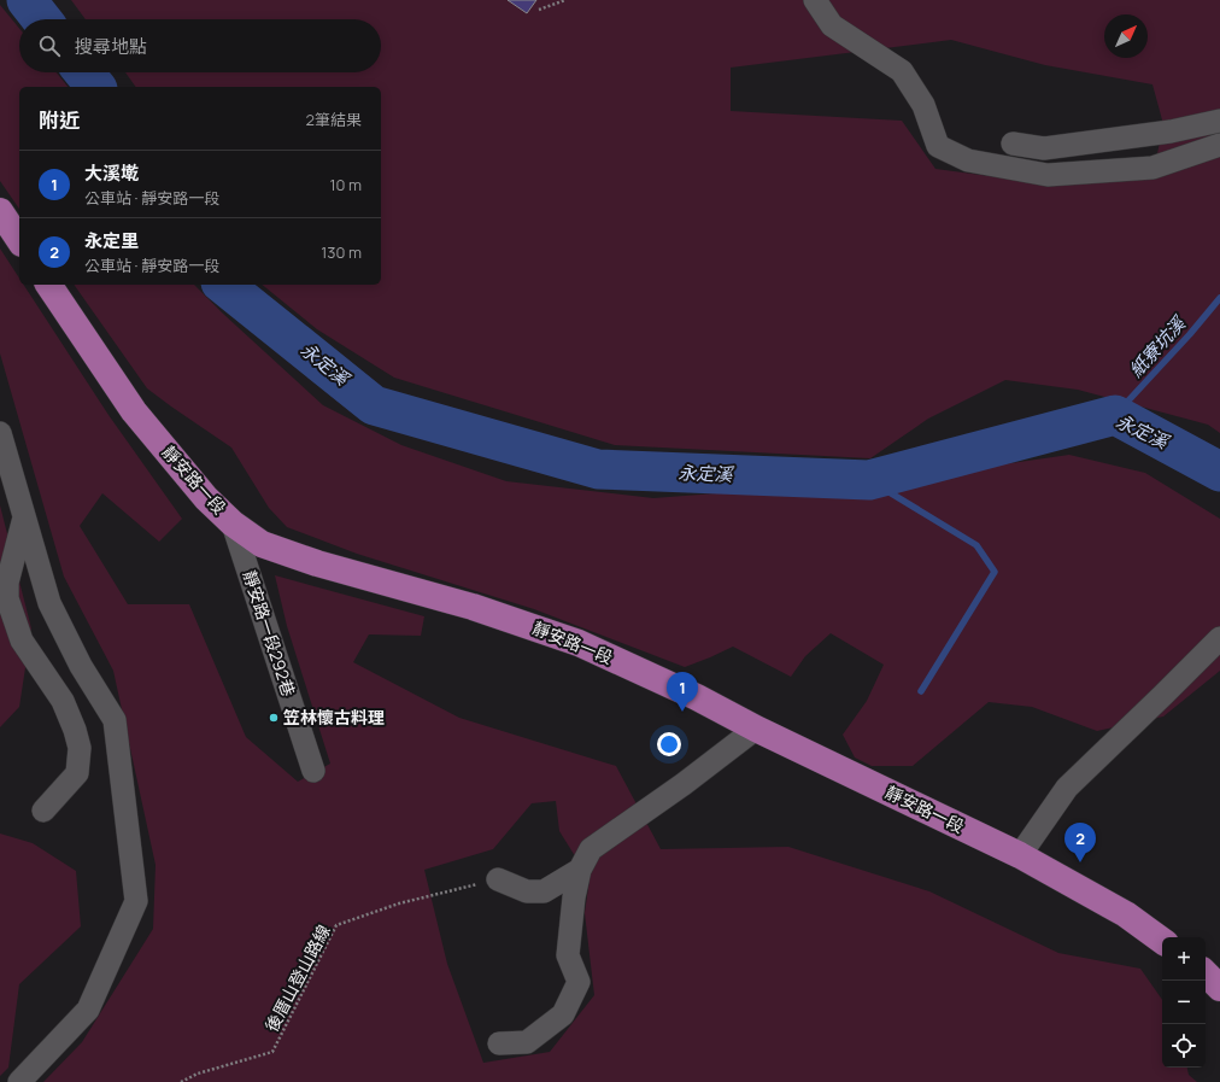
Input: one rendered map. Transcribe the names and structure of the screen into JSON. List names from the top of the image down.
{
  "streets": {
    "main road": ["靜安路一段"],
    "street": ["靜安路一段292巷"],
    "path": ["後厝山登山路線"]
  },
  "crossings": [
    ["靜安路一段", "靜安路一段292巷"]
  ],
  "water": ["紙寮坑溪", "永定溪"],
  "places": ["笠林懷古料理"],
  "north": "top right",
  "page": {
    "search": "搜尋地點",
    "heading": ["附近", "2筆結果"],
    "list": [
      {
        "mark": "1",
        "name": "大溪墘",
        "note": "公車站 · 靜安路一段",
        "value": "10 m"
      },
      {
        "mark": "2",
        "name": "永定里",
        "note": "公車站 · 靜安路一段",
        "value": "130 m"
      }
    ],
    "pins": ["1", "2"],
    "map_buttons": ["+", "−"]
  }
}
